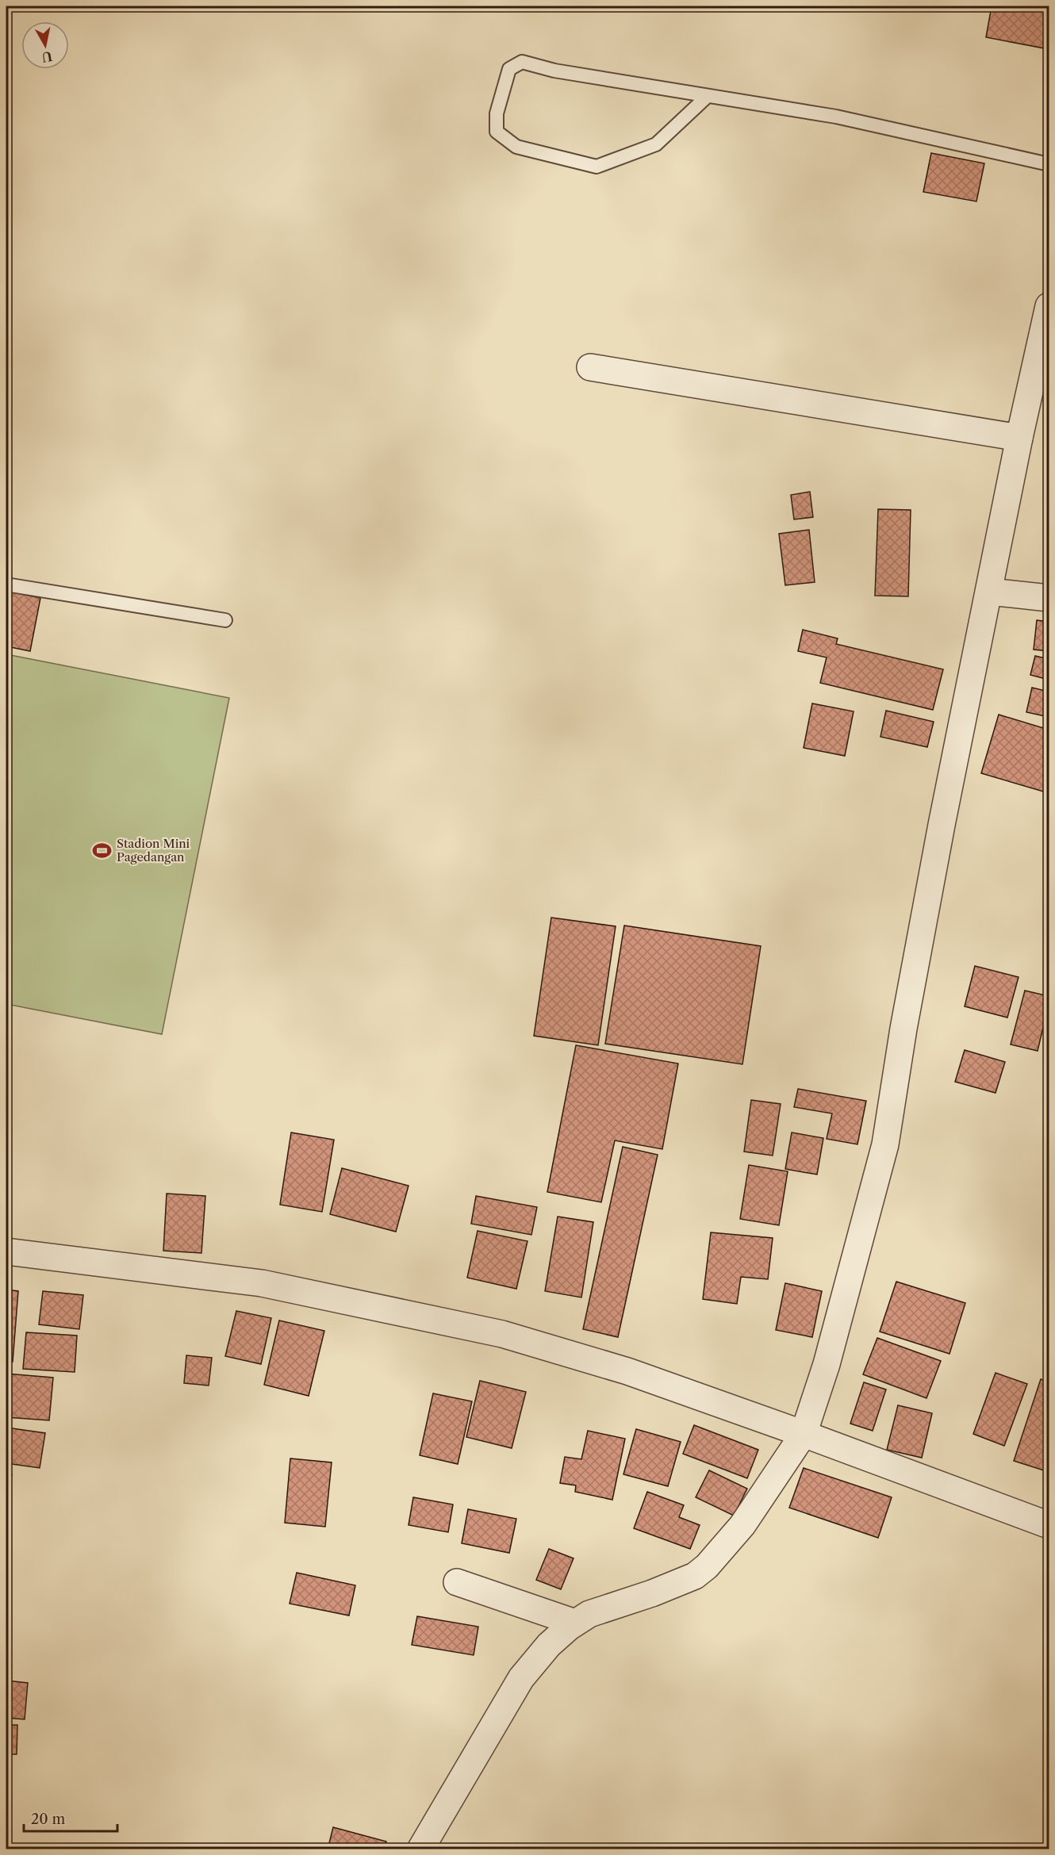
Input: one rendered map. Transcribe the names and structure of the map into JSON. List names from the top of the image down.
{
  "places": {
    "sports": ["Stadion Mini Pagedangan"]
  },
  "scale_bar": "20 m",
  "north": "bottom"
}
